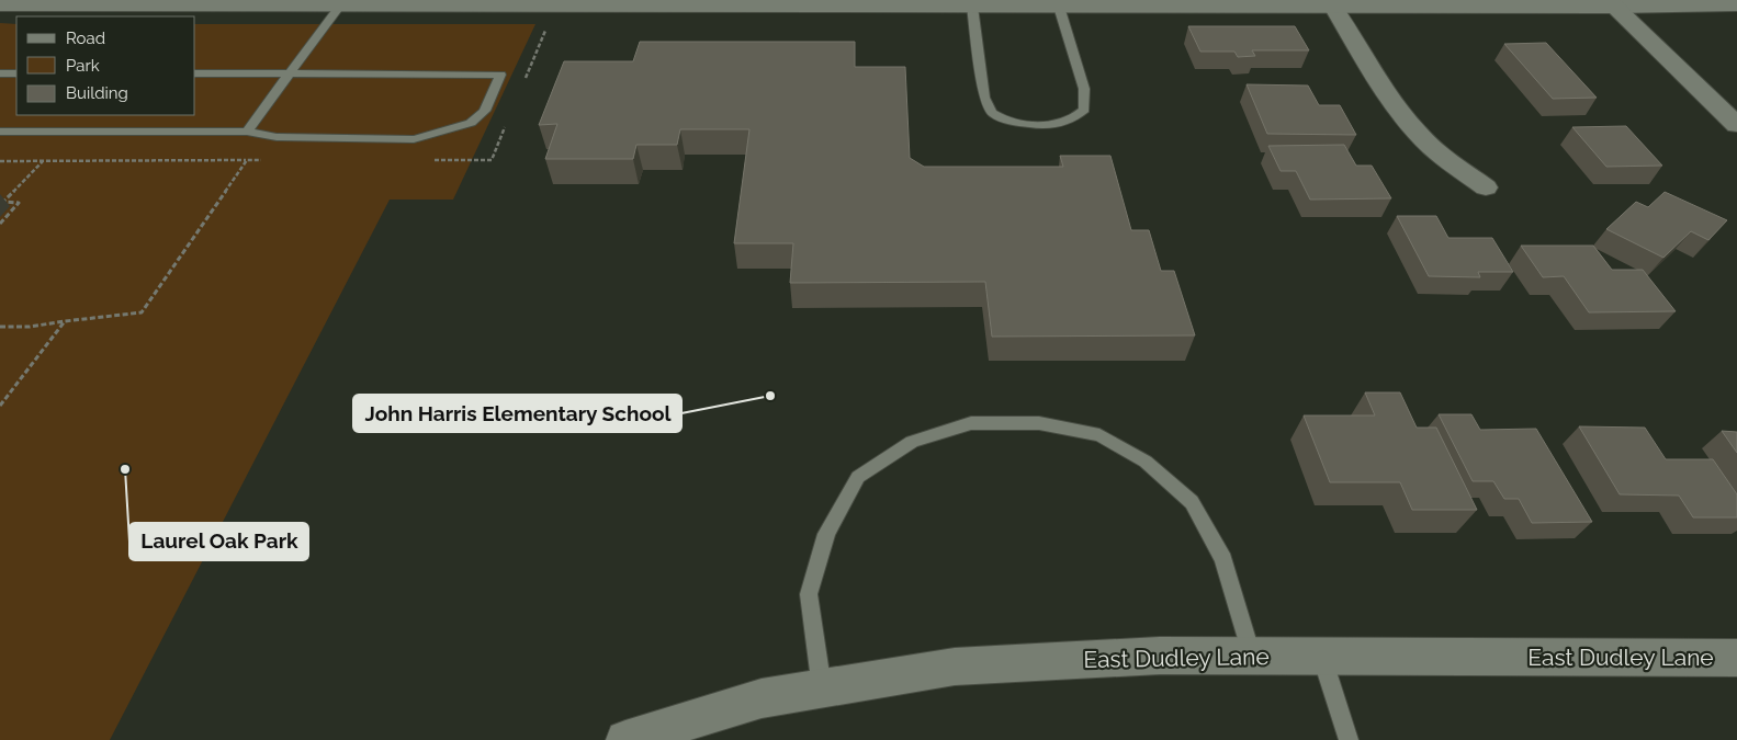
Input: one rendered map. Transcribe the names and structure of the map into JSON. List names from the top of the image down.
{
  "streets": {
    "street": ["East Dudley Lane"]
  },
  "places": ["John Harris Elementary School", "Laurel Oak Park"],
  "legend": ["Road", "Park", "Building"]
}
